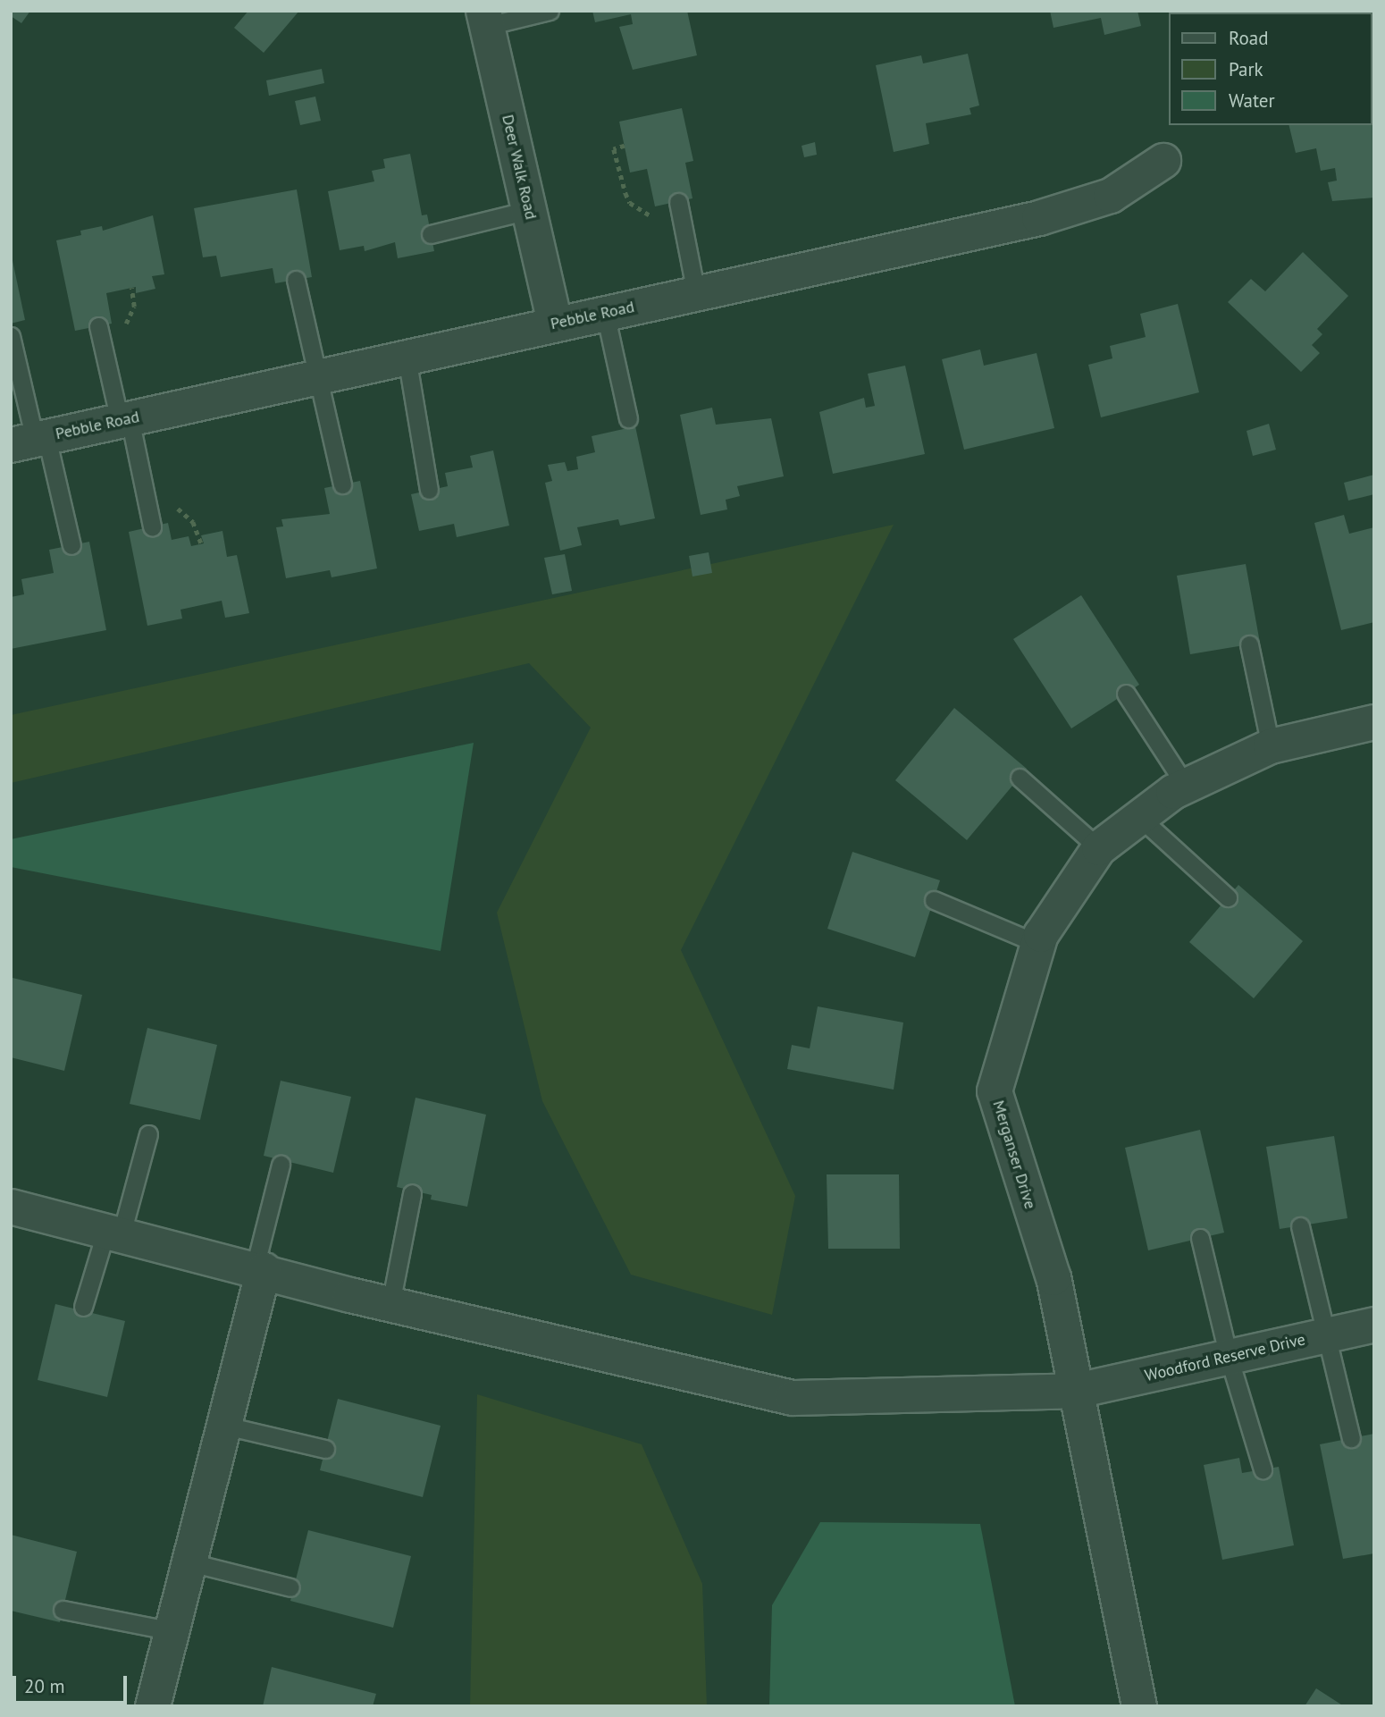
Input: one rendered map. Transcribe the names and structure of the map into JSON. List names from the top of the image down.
{
  "streets": {
    "street": [
      "Deer Walk Road",
      "Pebble Road",
      "Merganser Drive",
      "Woodford Reserve Drive"
    ]
  },
  "crossings": [
    ["Deer Walk Road", "Pebble Road"],
    ["Merganser Drive", "Woodford Reserve Drive"]
  ],
  "legend": ["Road", "Park", "Water"],
  "scale_bar": "20 m"
}
